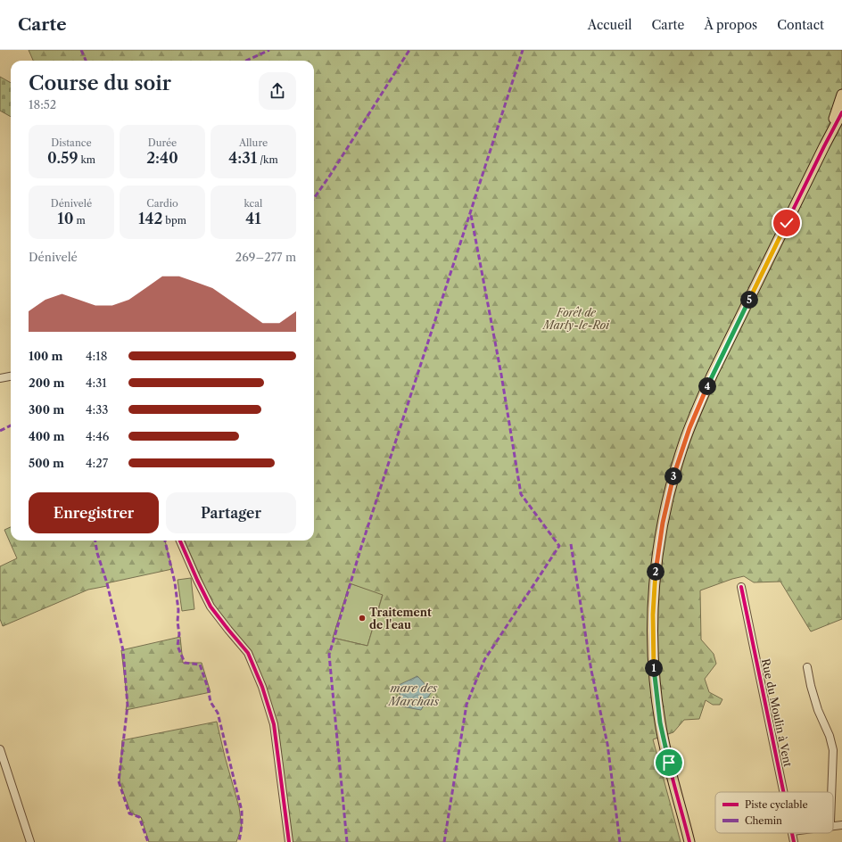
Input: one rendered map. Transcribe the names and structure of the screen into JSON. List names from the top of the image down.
{
  "streets": {
    "street": ["Rue du Moulin à Vent"]
  },
  "water": ["mare des Marchais"],
  "parks": ["Forêt de Marly-le-Roi"],
  "places": ["Traitement de l'eau"],
  "legend": ["Piste cyclable", "Chemin"],
  "page": {
    "header": "Carte",
    "nav": [
      "Accueil",
      "Carte",
      "À propos",
      "Contact"
    ],
    "heading": ["Course du soir", "18:52"],
    "stats": [
      ["Distance", "0.59 km"],
      ["Durée", "2:40"],
      ["Allure", "4:31 /km"],
      ["Dénivelé", "10 m"],
      ["Cardio", "142 bpm"],
      ["kcal", "41"]
    ],
    "chart": ["Dénivelé", "269–277 m"],
    "pins": [
      "5",
      "4",
      "3",
      "2",
      "1"
    ],
    "list": [
      {
        "name": "100 m",
        "note": "4:18"
      },
      {
        "name": "200 m",
        "note": "4:31"
      },
      {
        "name": "300 m",
        "note": "4:33"
      },
      {
        "name": "400 m",
        "note": "4:46"
      },
      {
        "name": "500 m",
        "note": "4:27"
      }
    ],
    "buttons": ["Enregistrer", "Partager"]
  }
}
